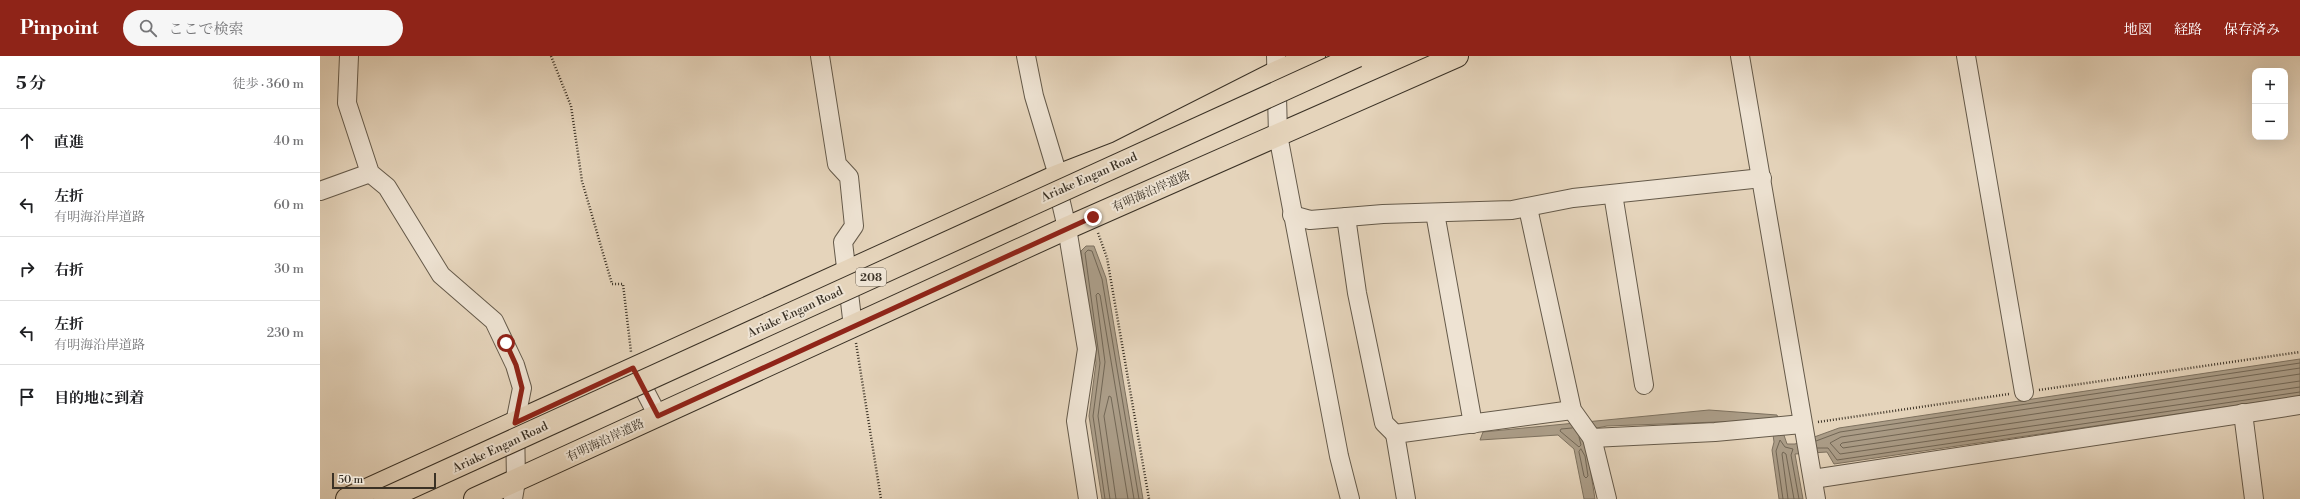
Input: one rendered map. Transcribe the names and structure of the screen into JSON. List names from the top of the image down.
{
  "streets": {
    "main road": ["Ariake Engan Road", "有明海沿岸道路", "208"]
  },
  "scale_bar": "50 m",
  "page": {
    "header": "Pinpoint",
    "search": "ここで検索",
    "nav": ["地図", "経路", "保存済み"],
    "heading": ["5 分", "徒歩 · 360 m"],
    "map_buttons": ["+", "−"],
    "list": [
      ["直進", "40 m"],
      ["左折", "有明海沿岸道路", "60 m"],
      ["右折", "30 m"],
      ["左折", "有明海沿岸道路", "230 m"],
      "目的地に到着"
    ],
    "scale": "50 m"
  }
}
